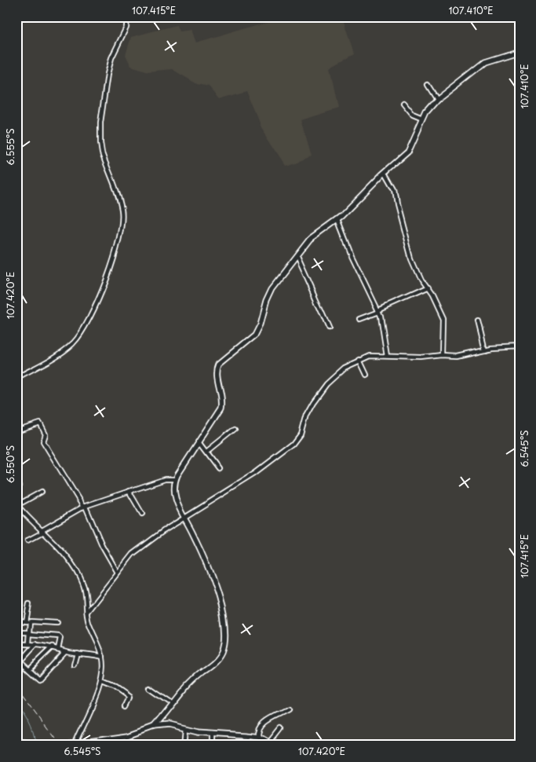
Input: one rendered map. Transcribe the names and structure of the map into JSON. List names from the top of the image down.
{
  "coordinates": [
    "107.415°E",
    "107.410°E",
    "6.555°S",
    "107.420°E",
    "6.545°S",
    "6.550°S"
  ]
}
